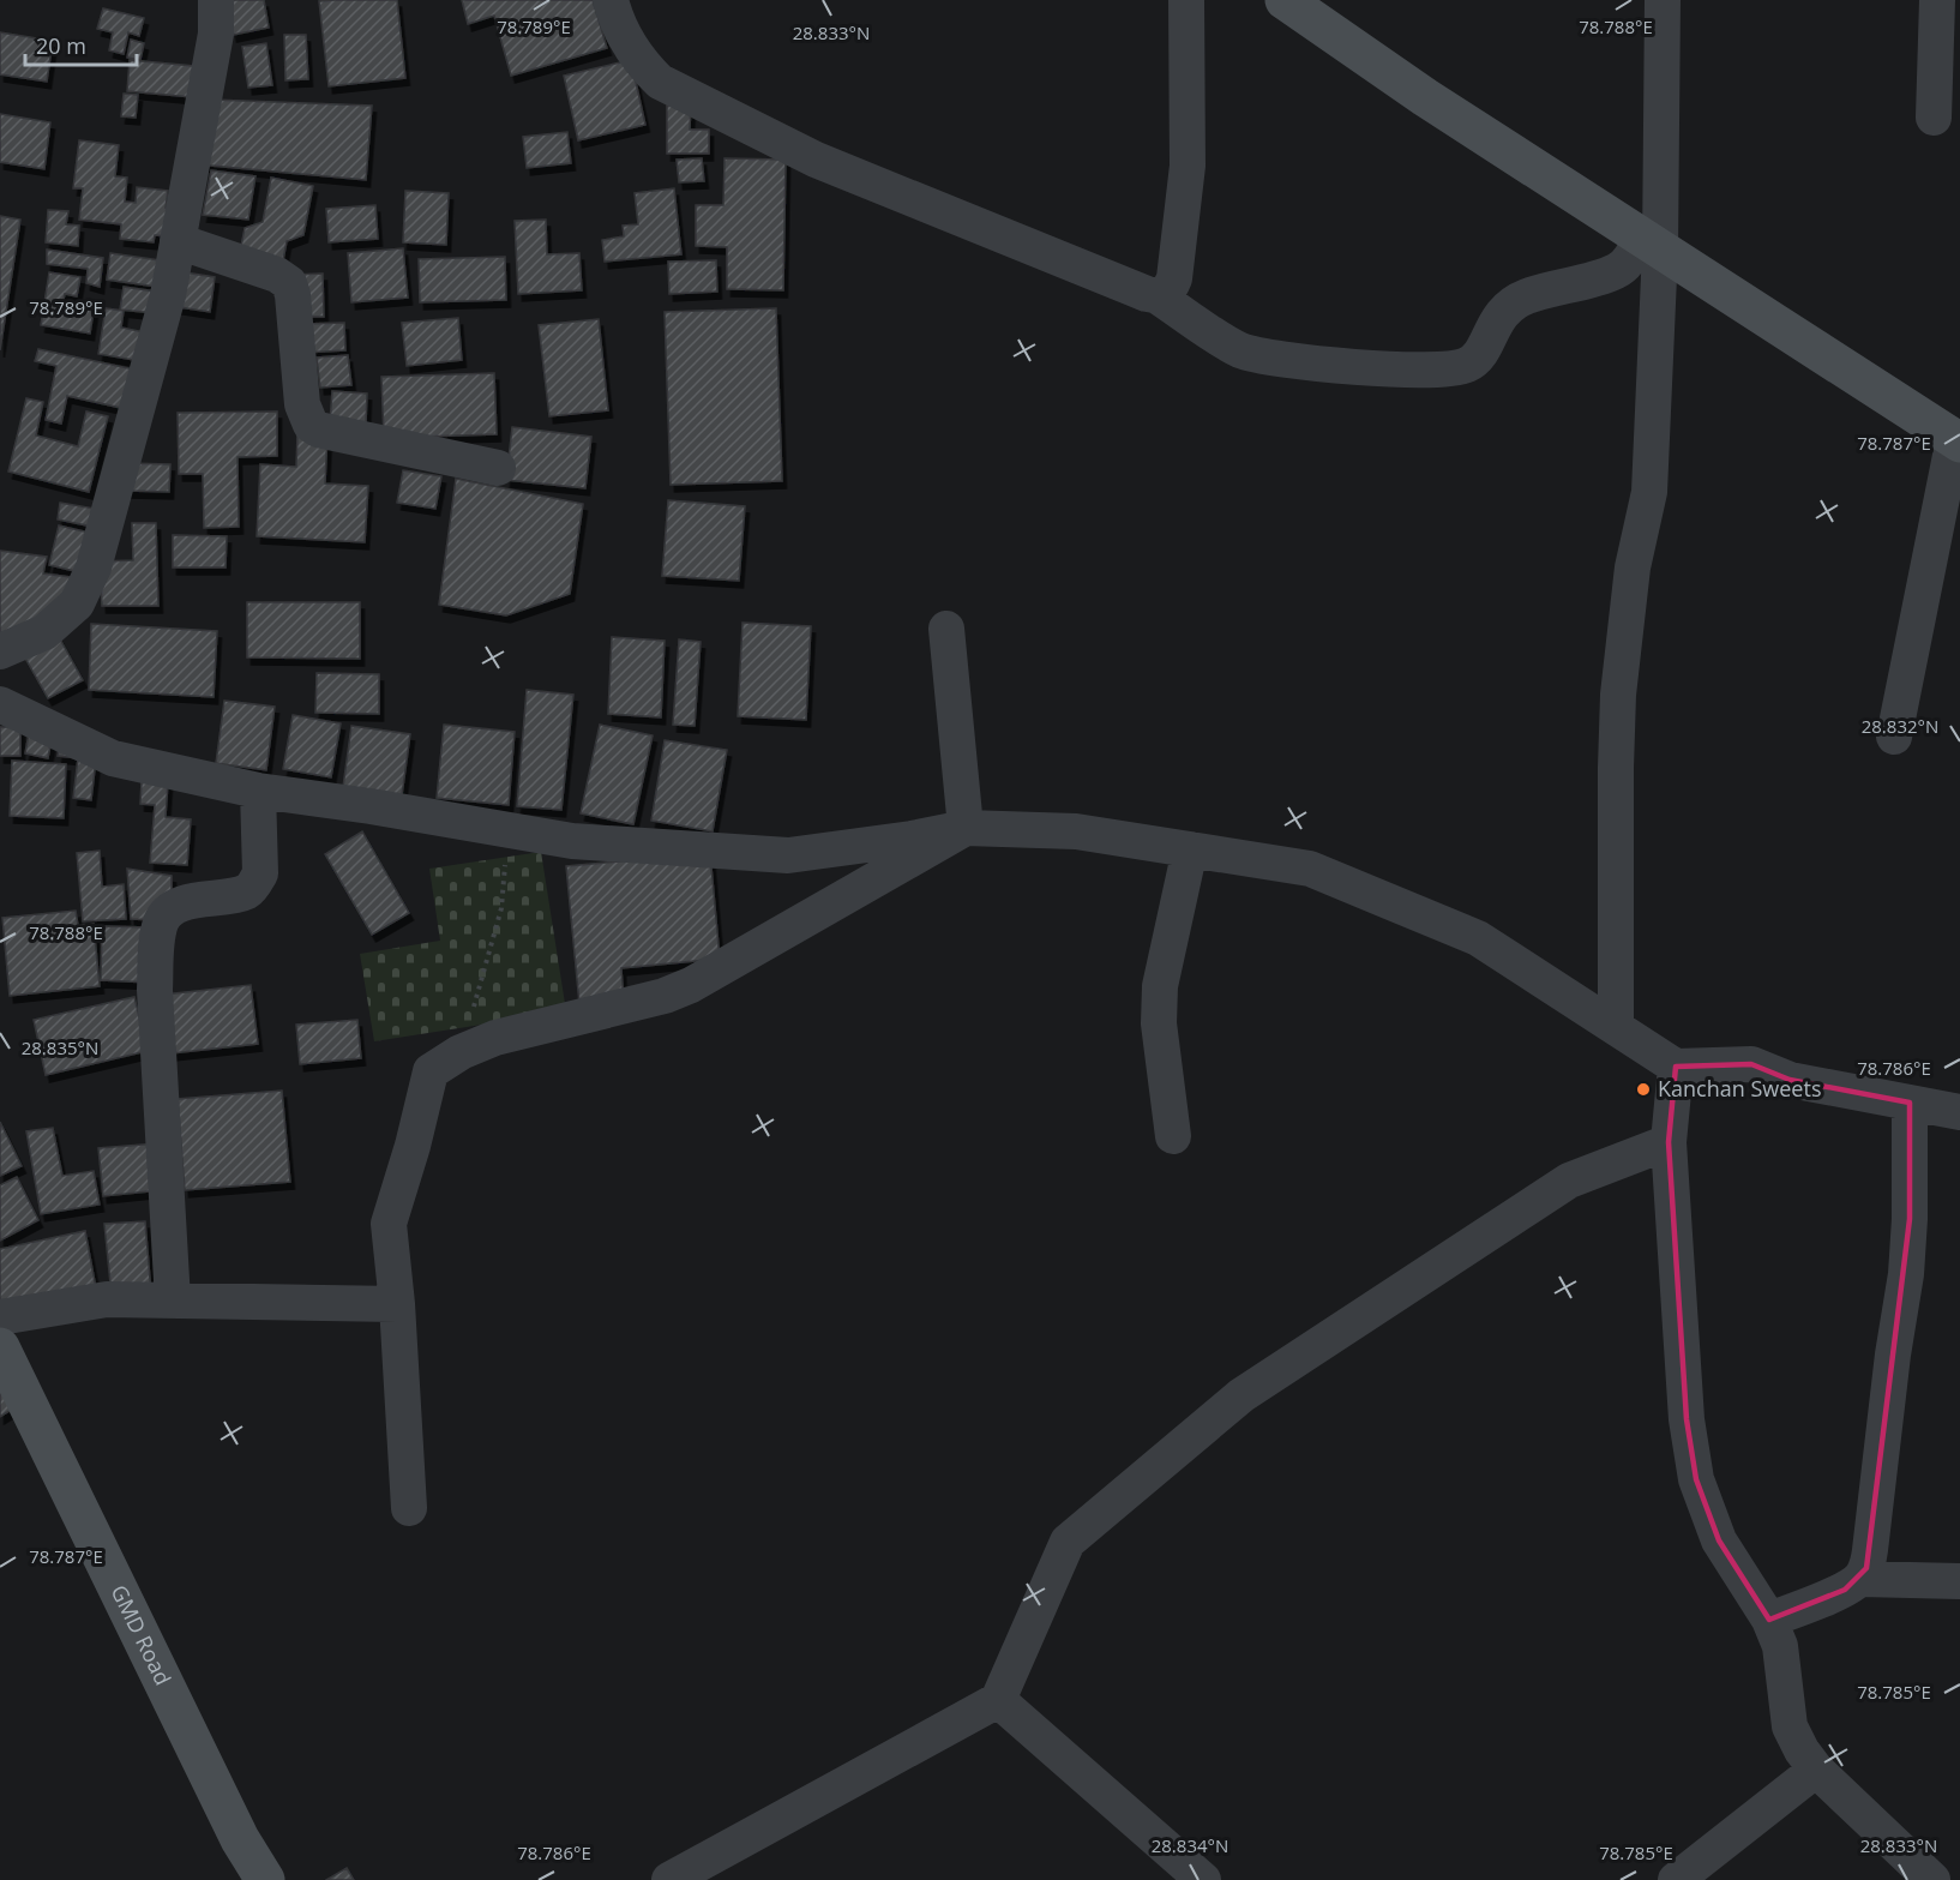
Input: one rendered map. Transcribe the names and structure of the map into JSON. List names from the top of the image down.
{
  "streets": {
    "main road": ["GMD Road"]
  },
  "places": ["Kanchan Sweets"],
  "scale_bar": "20 m",
  "coordinates": [
    "78.789°E",
    "78.788°E",
    "28.833°N",
    "78.787°E",
    "28.832°N",
    "28.835°N",
    "78.786°E",
    "78.785°E",
    "28.834°N"
  ]
}
